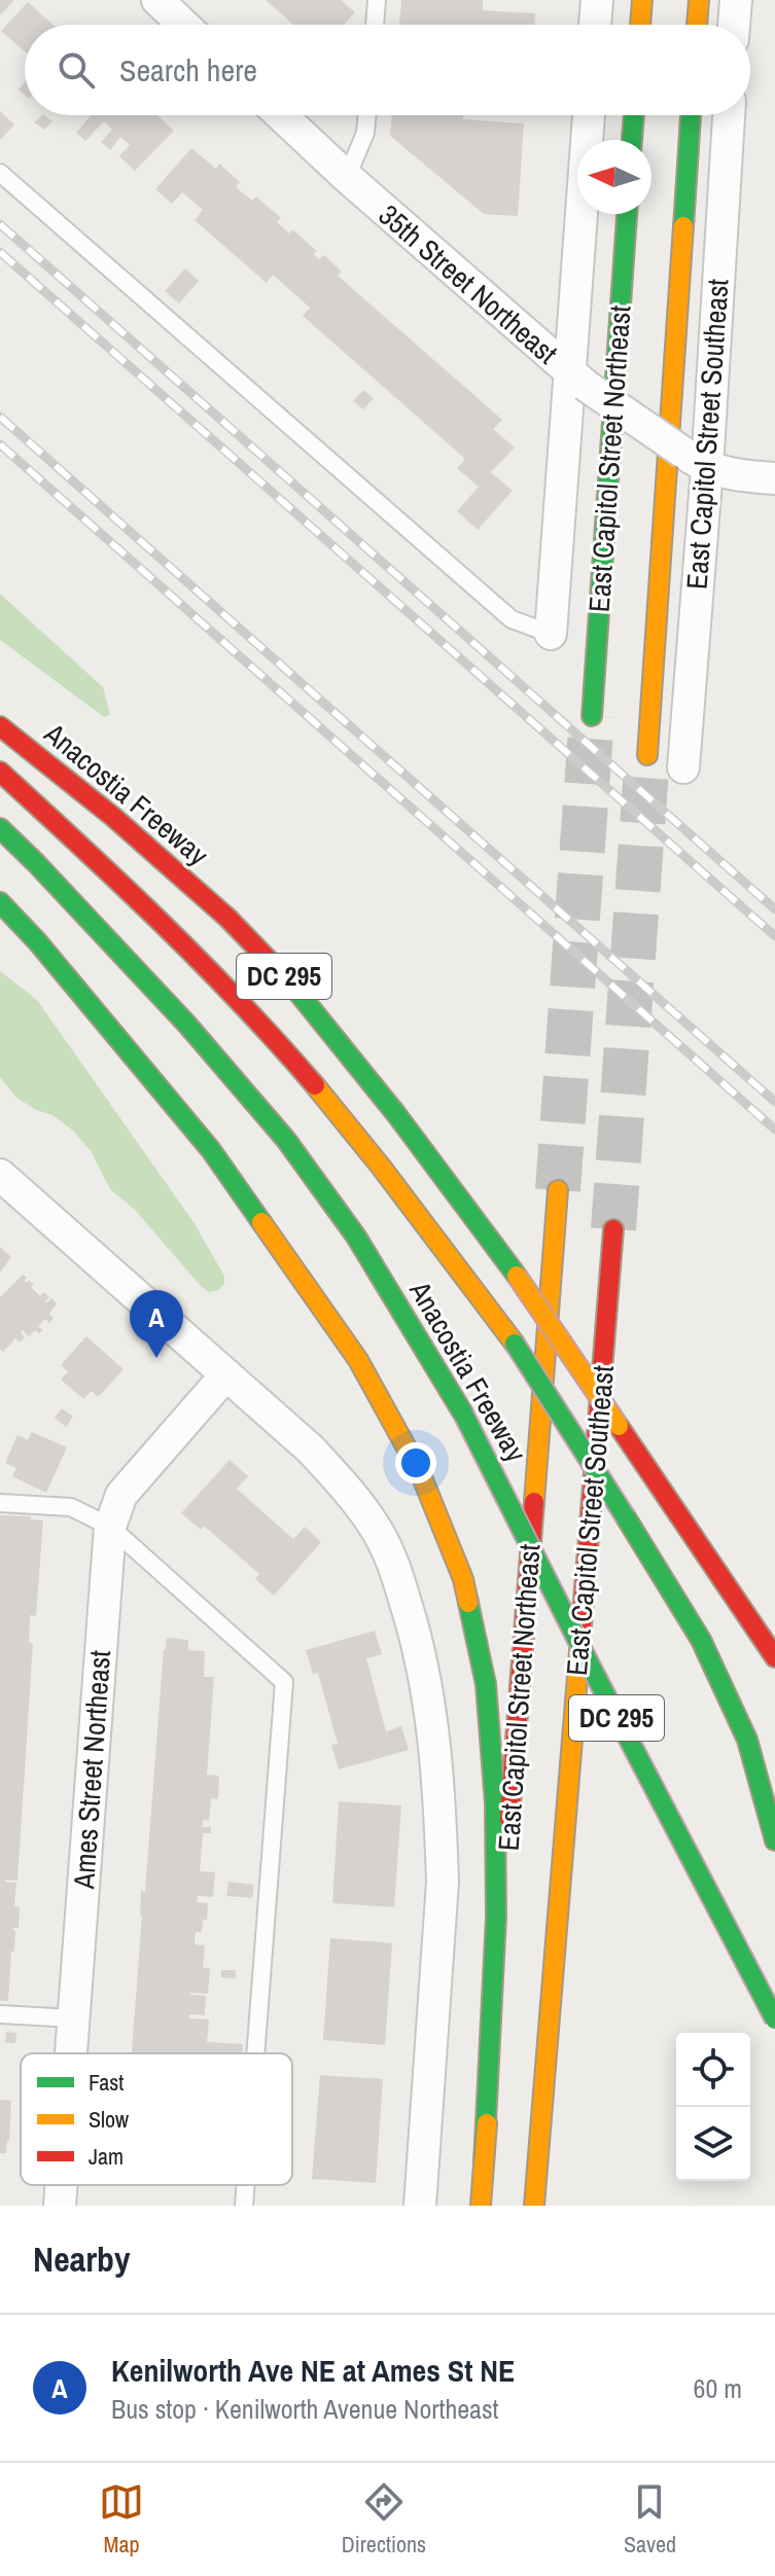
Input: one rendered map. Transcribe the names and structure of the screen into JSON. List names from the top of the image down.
{
  "streets": {
    "main road": [
      "East Capitol Street Southeast",
      "East Capitol Street Northeast",
      "Anacostia Freeway",
      "DC 295"
    ],
    "street": ["35th Street Northeast", "Ames Street Northeast"]
  },
  "crossings": [
    ["35th Street Northeast", "East Capitol Street Southeast"],
    ["35th Street Northeast", "East Capitol Street Northeast"]
  ],
  "legend": ["Fast", "Slow", "Jam"],
  "north": "left",
  "page": {
    "search": "Search here",
    "pins": "A",
    "heading": "Nearby",
    "list": [
      {
        "mark": "A",
        "name": "Kenilworth Ave NE at Ames St NE",
        "note": "Bus stop · Kenilworth Avenue Northeast",
        "value": "60 m"
      }
    ],
    "nav": ["Map", "Directions", "Saved"]
  }
}
